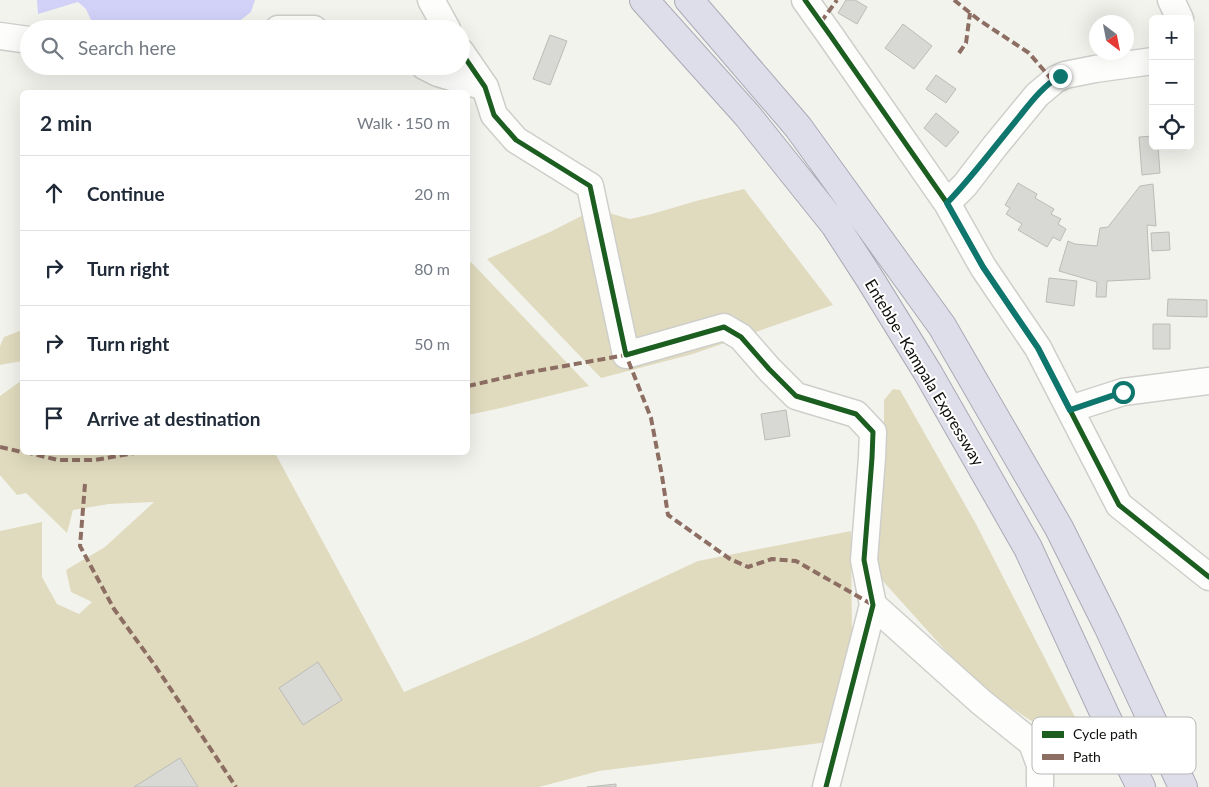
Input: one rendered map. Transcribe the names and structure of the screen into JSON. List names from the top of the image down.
{
  "streets": {
    "highway": ["Entebbe–Kampala Expressway"]
  },
  "legend": ["Cycle path", "Path"],
  "north": "bottom right",
  "page": {
    "map_buttons": ["+", "−"],
    "search": "Search here",
    "heading": ["2 min", "Walk · 150 m"],
    "list": [
      ["Continue", "20 m"],
      ["Turn right", "80 m"],
      ["Turn right", "50 m"],
      "Arrive at destination"
    ]
  }
}
